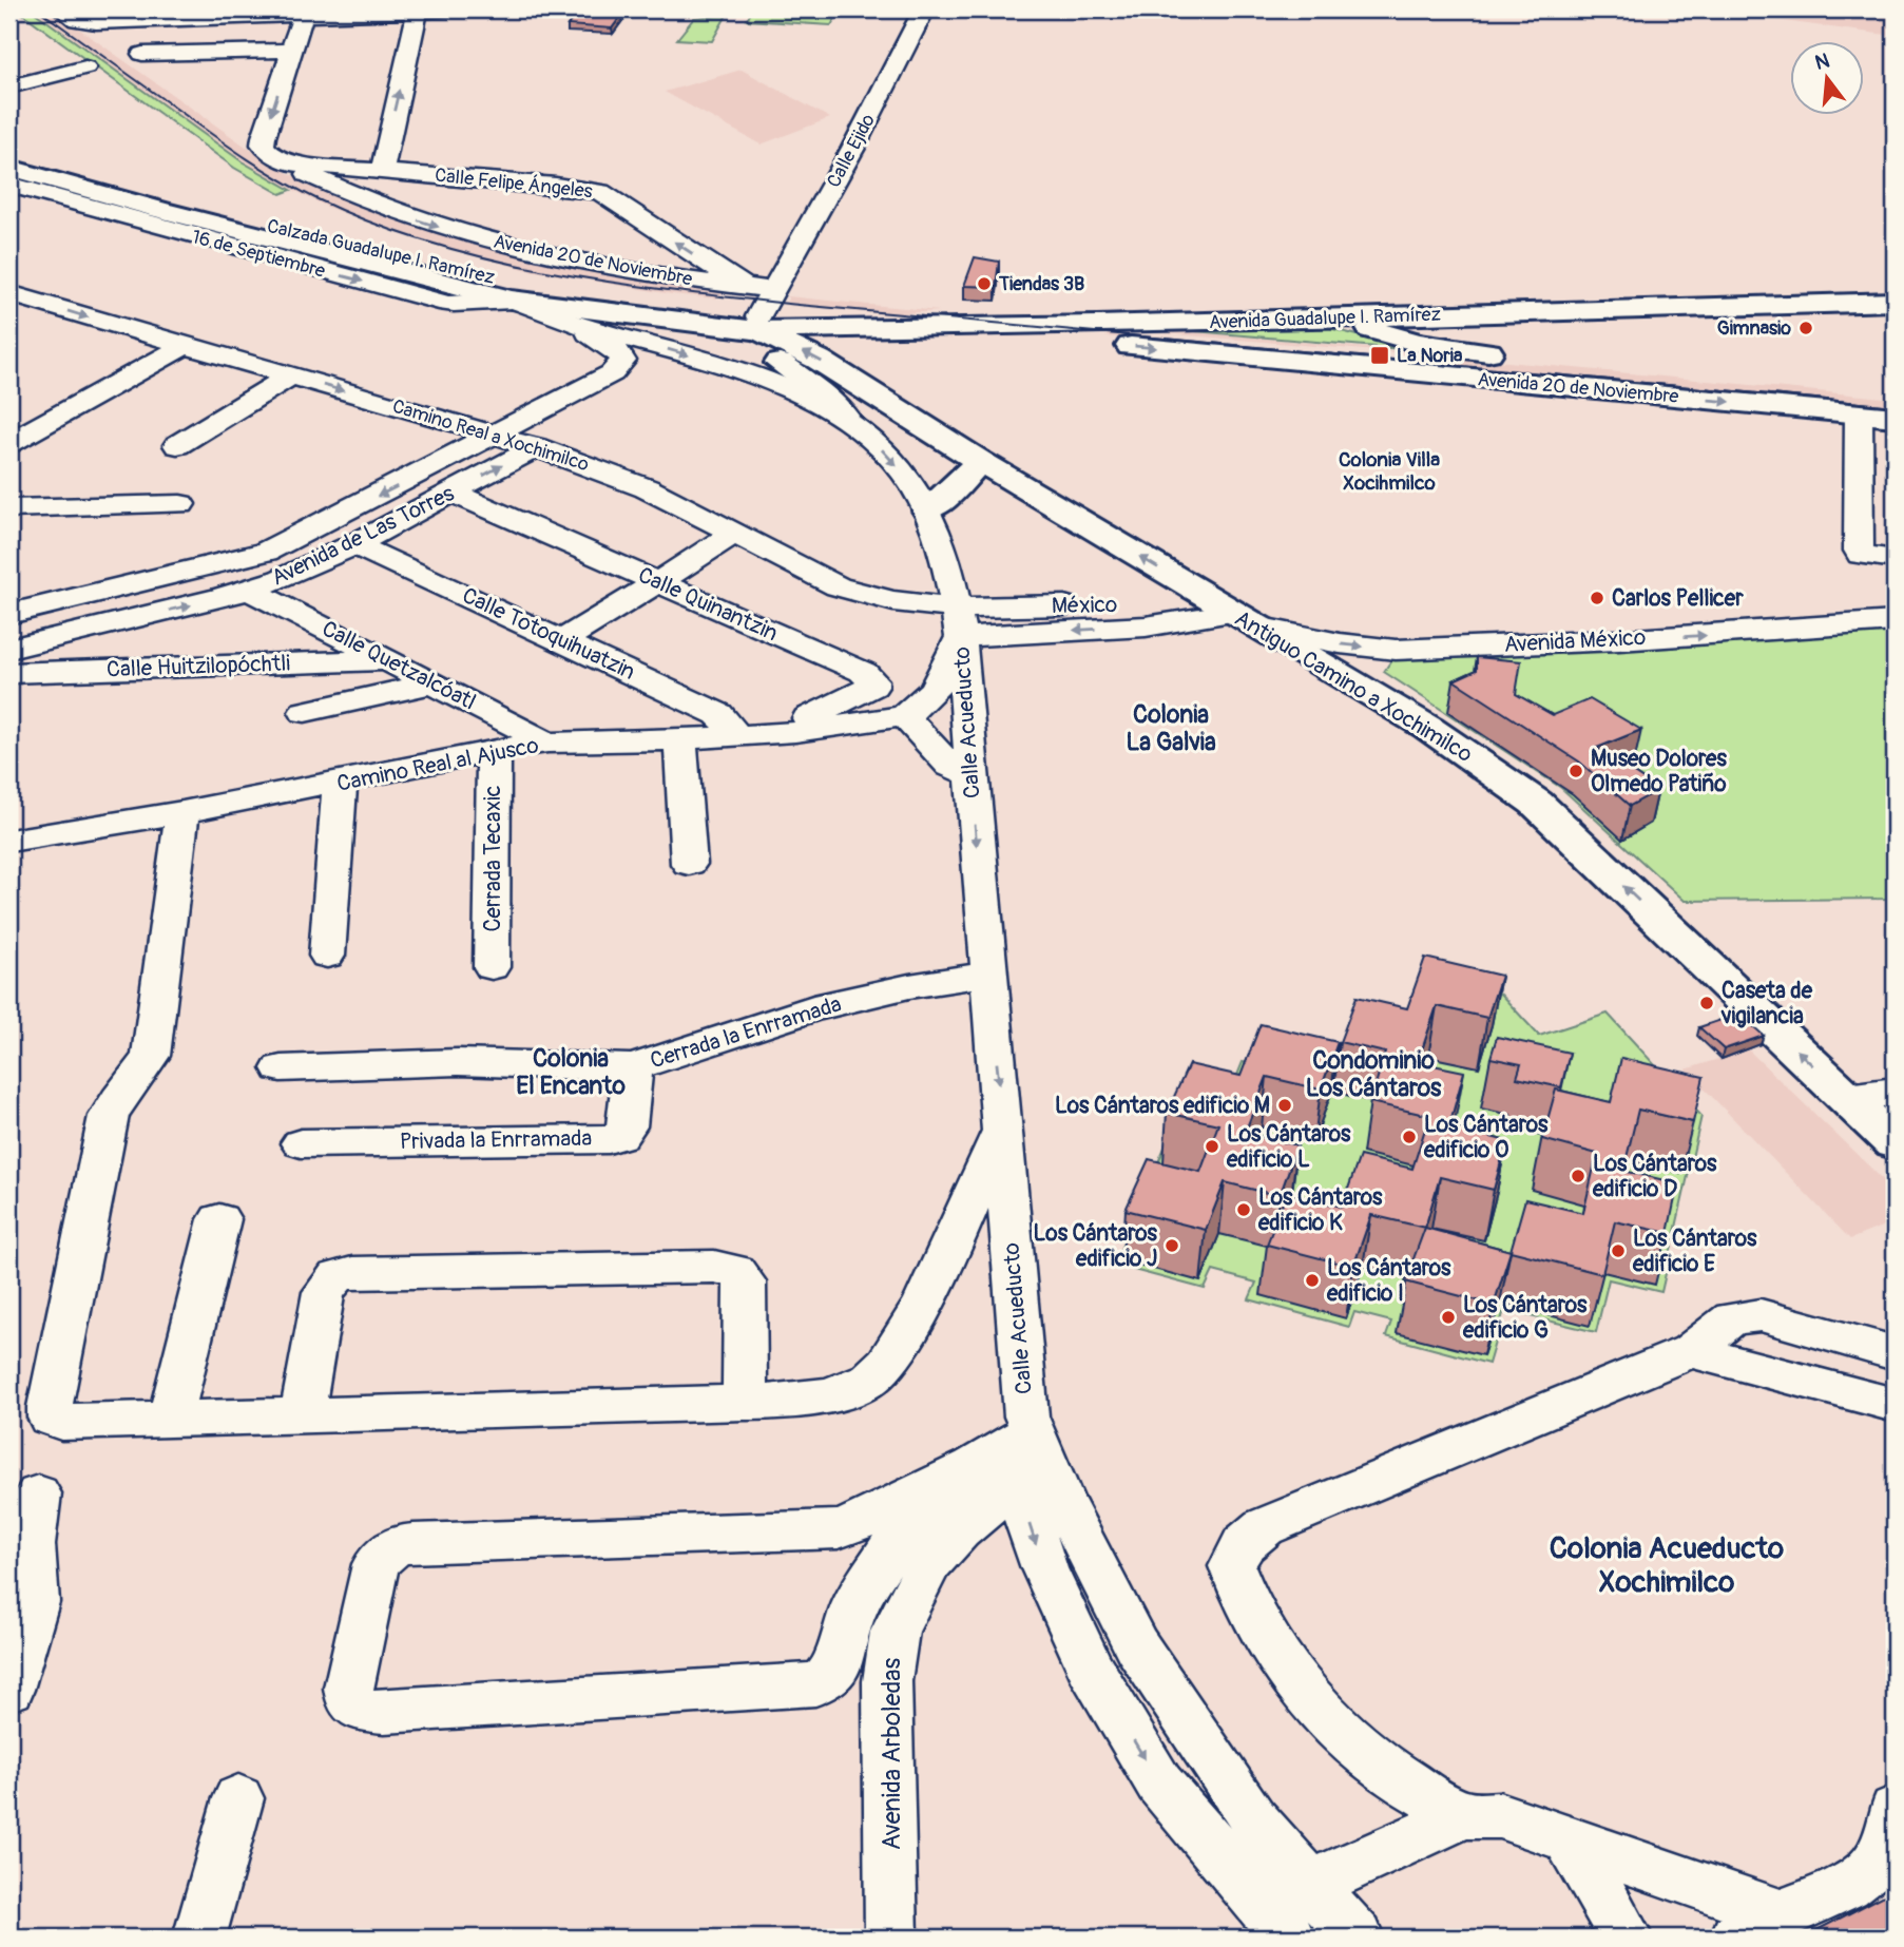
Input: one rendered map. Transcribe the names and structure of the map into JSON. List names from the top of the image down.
{
  "streets": {
    "main road": [
      "Calzada Guadalupe I. Ramírez",
      "Avenida 20 de Noviembre",
      "Avenida Guadalupe I. Ramírez",
      "Antiguo Camino a Xochimilco"
    ],
    "street": [
      "Calle Ejido",
      "Calle Felipe Ángeles",
      "16 de Septiembre",
      "Camino Real a Xochimilco",
      "Avenida de Las Torres",
      "Calle Quinantzin",
      "Calle Totoquihuatzin",
      "Avenida México",
      "Calle Quetzalcóatl",
      "Calle Huitzilopóchtli",
      "Calle Acueducto",
      "Camino Real al Ajusco",
      "Cerrada Tecaxic",
      "Cerrada la Enrramada",
      "Privada la Enrramada",
      "Avenida Arboledas"
    ]
  },
  "crossings": [
    ["Calle Ejido", "Calzada Guadalupe I. Ramírez"],
    ["Calle Ejido", "Avenida 20 de Noviembre"],
    ["Calle Ejido", "Avenida Guadalupe I. Ramírez"],
    ["Calle Ejido", "Antiguo Camino a Xochimilco"],
    ["Calle Felipe Ángeles", "Avenida 20 de Noviembre"],
    ["Calzada Guadalupe I. Ramírez", "16 de Septiembre"],
    ["Calzada Guadalupe I. Ramírez", "Avenida Guadalupe I. Ramírez"],
    ["Calzada Guadalupe I. Ramírez", "Antiguo Camino a Xochimilco"],
    ["Calzada Guadalupe I. Ramírez", "Calle Acueducto"],
    ["16 de Septiembre", "Calle Acueducto"],
    ["Avenida 20 de Noviembre", "Avenida Guadalupe I. Ramírez"],
    ["Avenida Guadalupe I. Ramírez", "Antiguo Camino a Xochimilco"],
    ["Camino Real a Xochimilco", "Avenida de Las Torres"],
    ["Camino Real a Xochimilco", "Avenida México"],
    ["Camino Real a Xochimilco", "Antiguo Camino a Xochimilco"],
    ["Camino Real a Xochimilco", "Calle Acueducto"],
    ["Avenida de Las Torres", "Calle Quinantzin"],
    ["Avenida de Las Torres", "Calle Totoquihuatzin"],
    ["Avenida de Las Torres", "Calle Quetzalcóatl"],
    ["Avenida de Las Torres", "Calle Acueducto"],
    ["Calle Quinantzin", "Camino Real al Ajusco"],
    ["Calle Totoquihuatzin", "Camino Real al Ajusco"],
    ["Avenida México", "Antiguo Camino a Xochimilco"],
    ["Calle Quetzalcóatl", "Calle Huitzilopóchtli"],
    ["Calle Quetzalcóatl", "Camino Real al Ajusco"],
    ["Antiguo Camino a Xochimilco", "Calle Acueducto"],
    ["Calle Acueducto", "Cerrada la Enrramada"],
    ["Calle Acueducto", "Avenida Arboledas"],
    ["Camino Real al Ajusco", "Cerrada Tecaxic"],
    ["Cerrada la Enrramada", "Privada la Enrramada"]
  ],
  "one_way": ["Avenida 20 de Noviembre", "Avenida México", "Antiguo Camino a Xochimilco"],
  "districts": [
    "Colonia Villa Xocihmilco",
    "Colonia La Galvia",
    "Colonia El Encanto",
    "Condominio Los Cántaros",
    "Colonia Acueducto Xochimilco"
  ],
  "places": {
    "other": [
      "Tiendas 3B",
      "Gimnasio",
      "Carlos Pellicer",
      "Museo Dolores Olmedo Patiño",
      "Caseta de vigilancia",
      "Los Cántaros edificio M",
      "Los Cántaros edificio O",
      "Los Cántaros edificio L",
      "Los Cántaros edificio D",
      "Los Cántaros edificio K",
      "Los Cántaros edificio J",
      "Los Cántaros edificio E",
      "Los Cántaros edificio I",
      "Los Cántaros edificio G"
    ],
    "transit": ["La Noria"]
  },
  "north": "top"
}
